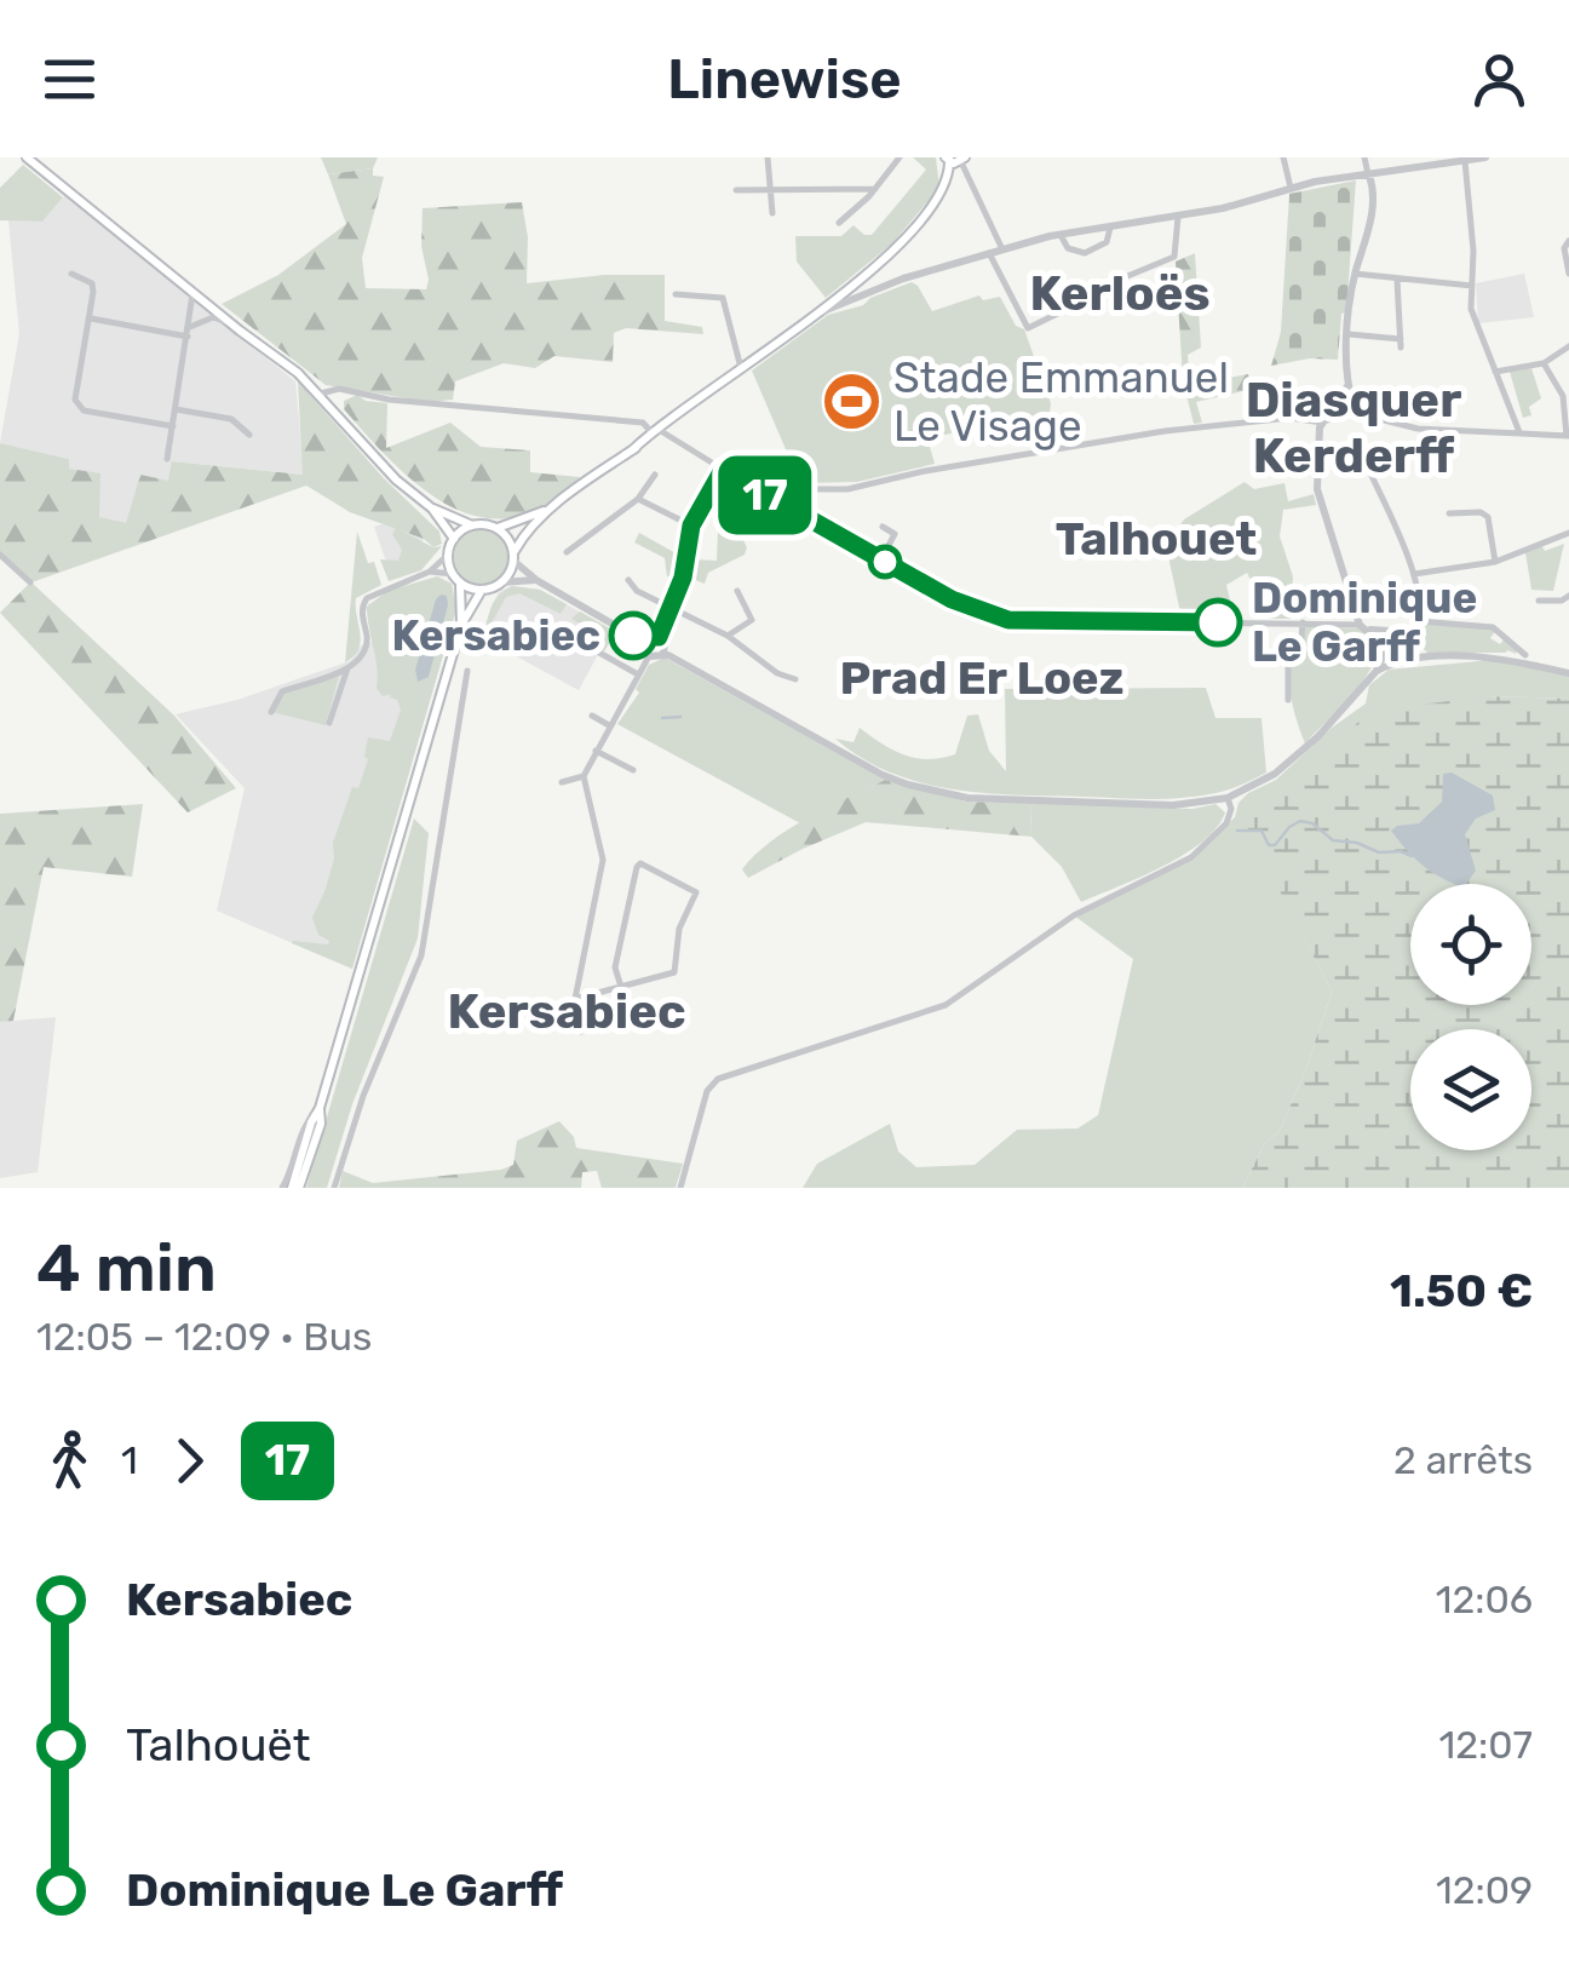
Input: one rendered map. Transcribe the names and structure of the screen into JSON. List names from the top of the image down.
{
  "districts": [
    "Kerloës",
    "Diasquer Kerderff",
    "Talhouet",
    "Prad Er Loez",
    "Kersabiec"
  ],
  "places": {
    "sports": ["Stade Emmanuel Le Visage"],
    "other": ["Dominique Le Garff", "Kersabiec"]
  },
  "lines": ["bus line 17"],
  "page": {
    "header": "Linewise",
    "on_map": "17",
    "heading": ["4 min", "12:05 – 12:09 · Bus", "1.50 €"],
    "legs": ["1", "17", "2 arrêts"],
    "list": [
      {
        "name": "Kersabiec",
        "value": "12:06"
      },
      {
        "name": "Talhouët",
        "value": "12:07"
      },
      {
        "name": "Dominique Le Garff",
        "value": "12:09"
      }
    ]
  }
}
